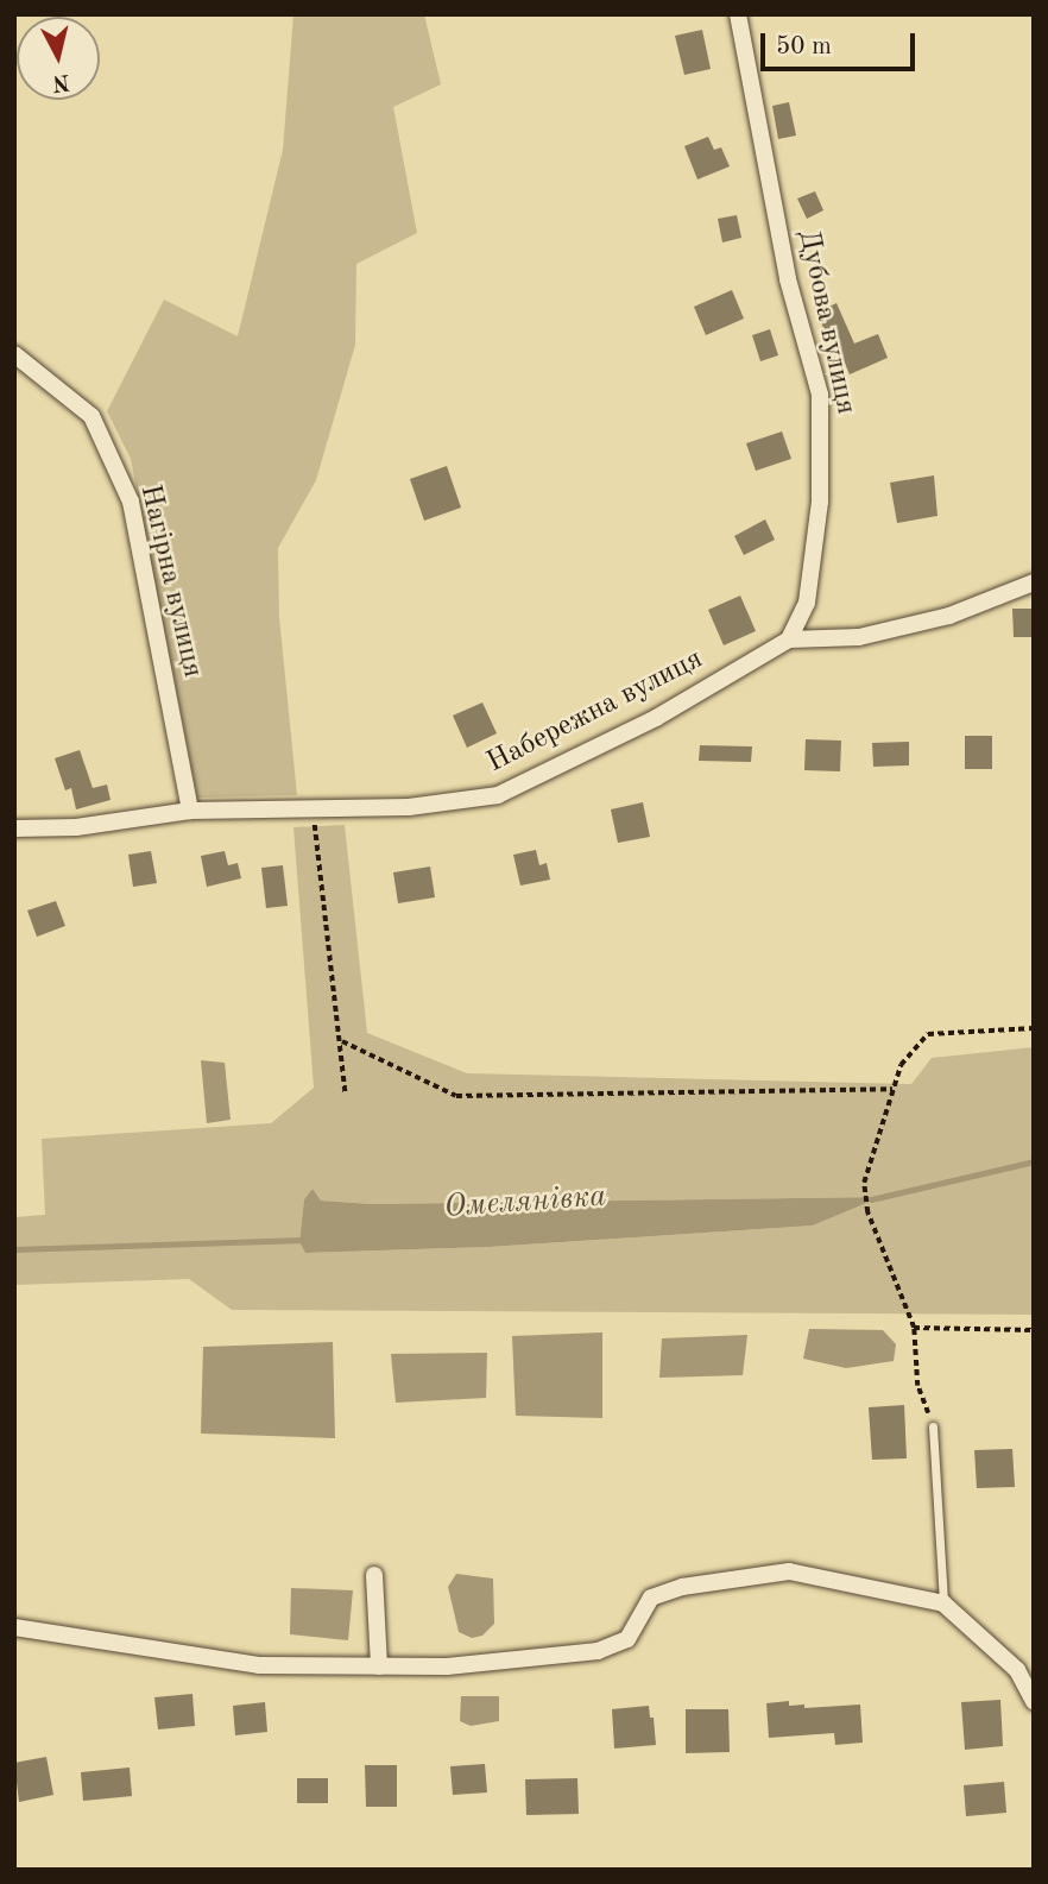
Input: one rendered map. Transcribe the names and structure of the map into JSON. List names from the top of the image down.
{
  "streets": {
    "street": ["Дубова вулиця", "Нагірна вулиця", "Набережна вулиця"]
  },
  "crossings": [
    ["Дубова вулиця", "Набережна вулиця"],
    ["Нагірна вулиця", "Набережна вулиця"]
  ],
  "water": ["Омелянівка"],
  "scale_bar": "50 m",
  "north": "bottom"
}
